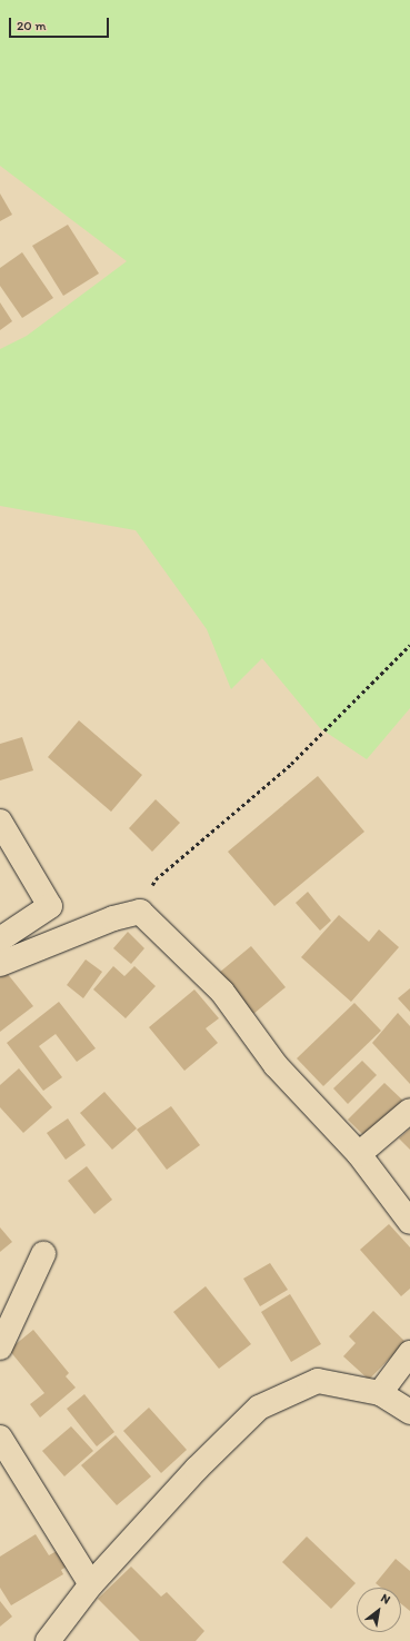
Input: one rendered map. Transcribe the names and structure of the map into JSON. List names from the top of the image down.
{
  "scale_bar": "20 m",
  "north": "top right"
}
